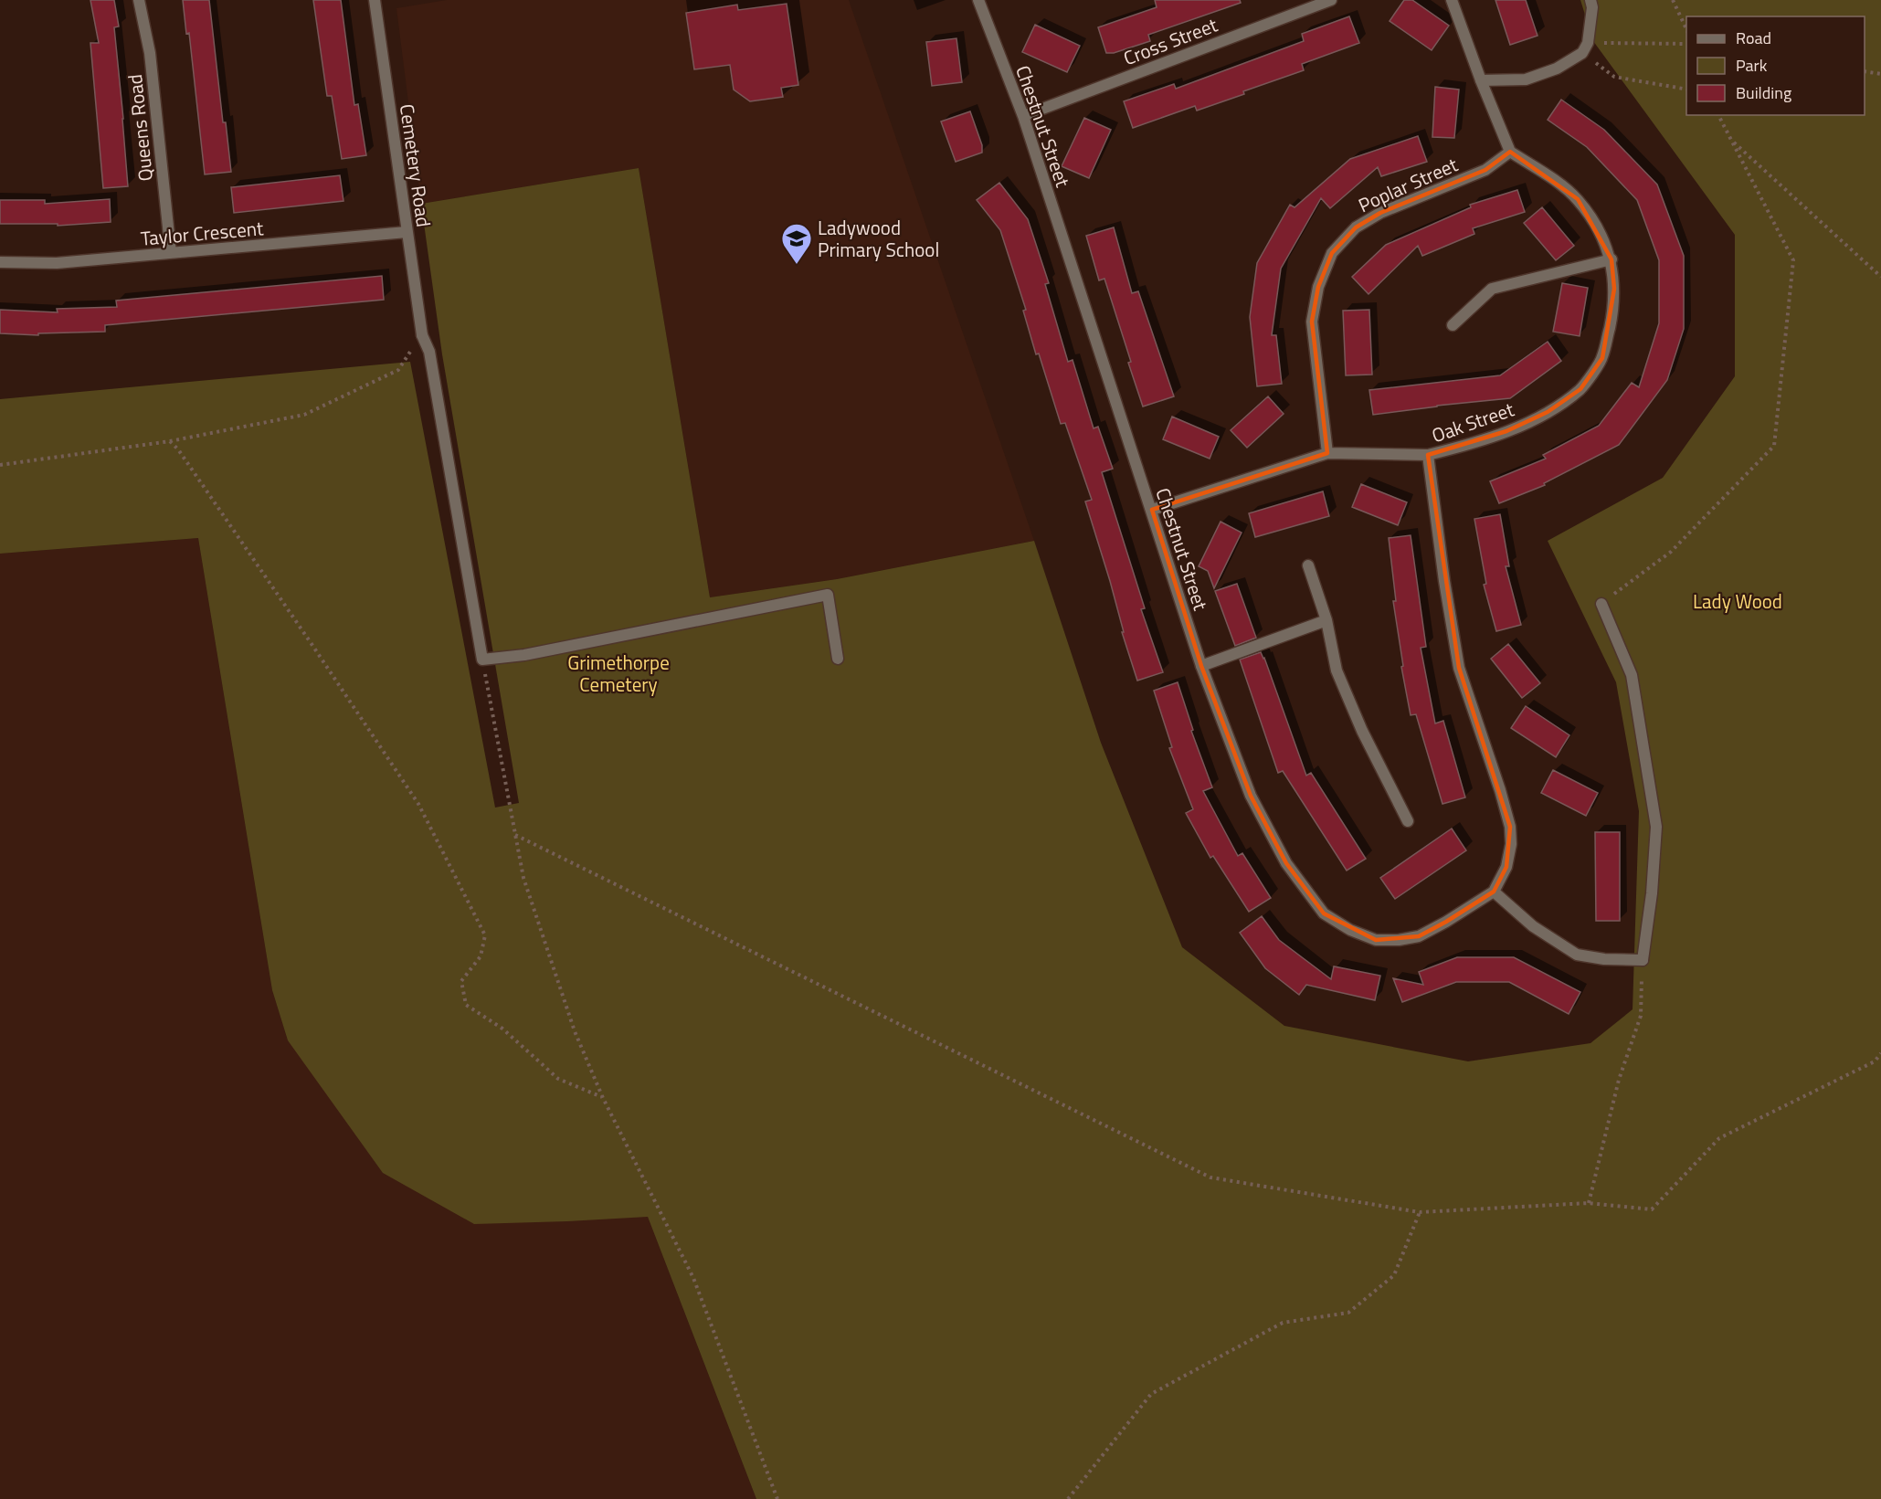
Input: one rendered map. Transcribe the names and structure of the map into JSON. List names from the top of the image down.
{
  "streets": {
    "street": [
      "Cross Street",
      "Chestnut Street",
      "Queens Road",
      "Cemetery Road",
      "Poplar Street",
      "Taylor Crescent",
      "Oak Street"
    ]
  },
  "crossings": [
    ["Cross Street", "Chestnut Street"],
    ["Chestnut Street", "Oak Street"],
    ["Queens Road", "Taylor Crescent"],
    ["Cemetery Road", "Taylor Crescent"],
    ["Poplar Street", "Oak Street"]
  ],
  "parks": ["Lady Wood", "Grimethorpe Cemetery"],
  "places": {
    "school or university": ["Ladywood Primary School"]
  },
  "legend": ["Road", "Park", "Building"]
}
